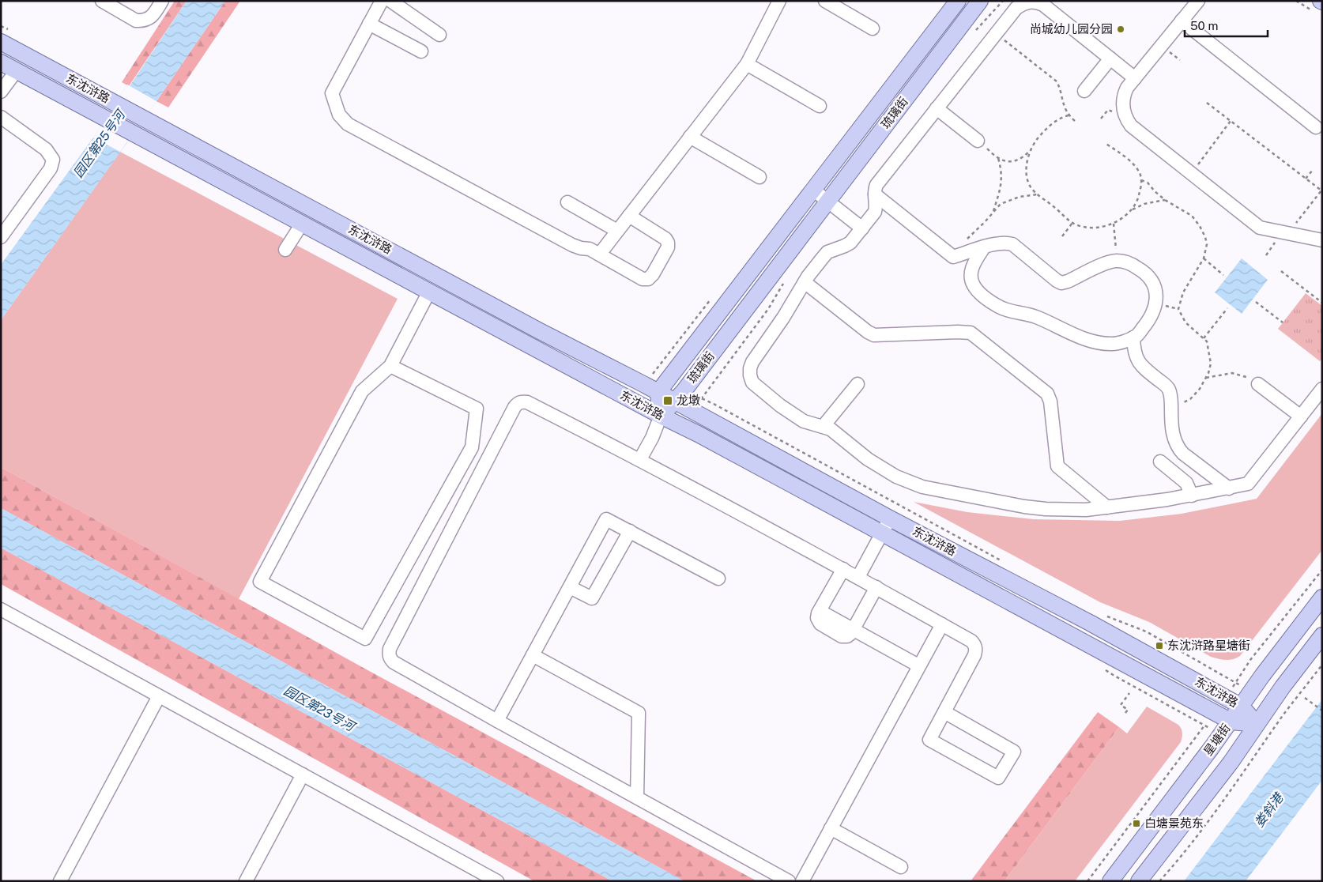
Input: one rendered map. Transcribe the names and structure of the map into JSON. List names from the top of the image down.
{
  "streets": {
    "main road": ["东沈浒路", "琉璃街", "星塘街"]
  },
  "crossings": [
    ["东沈浒路", "琉璃街"],
    ["东沈浒路", "星塘街"]
  ],
  "water": ["园区第25号河", "园区第23号河", "娄斜港"],
  "places": {
    "other": ["尚城幼儿园分园"],
    "transit": ["龙墩", "东沈浒路星塘街", "白塘景苑东"]
  },
  "scale_bar": "50 m"
}
